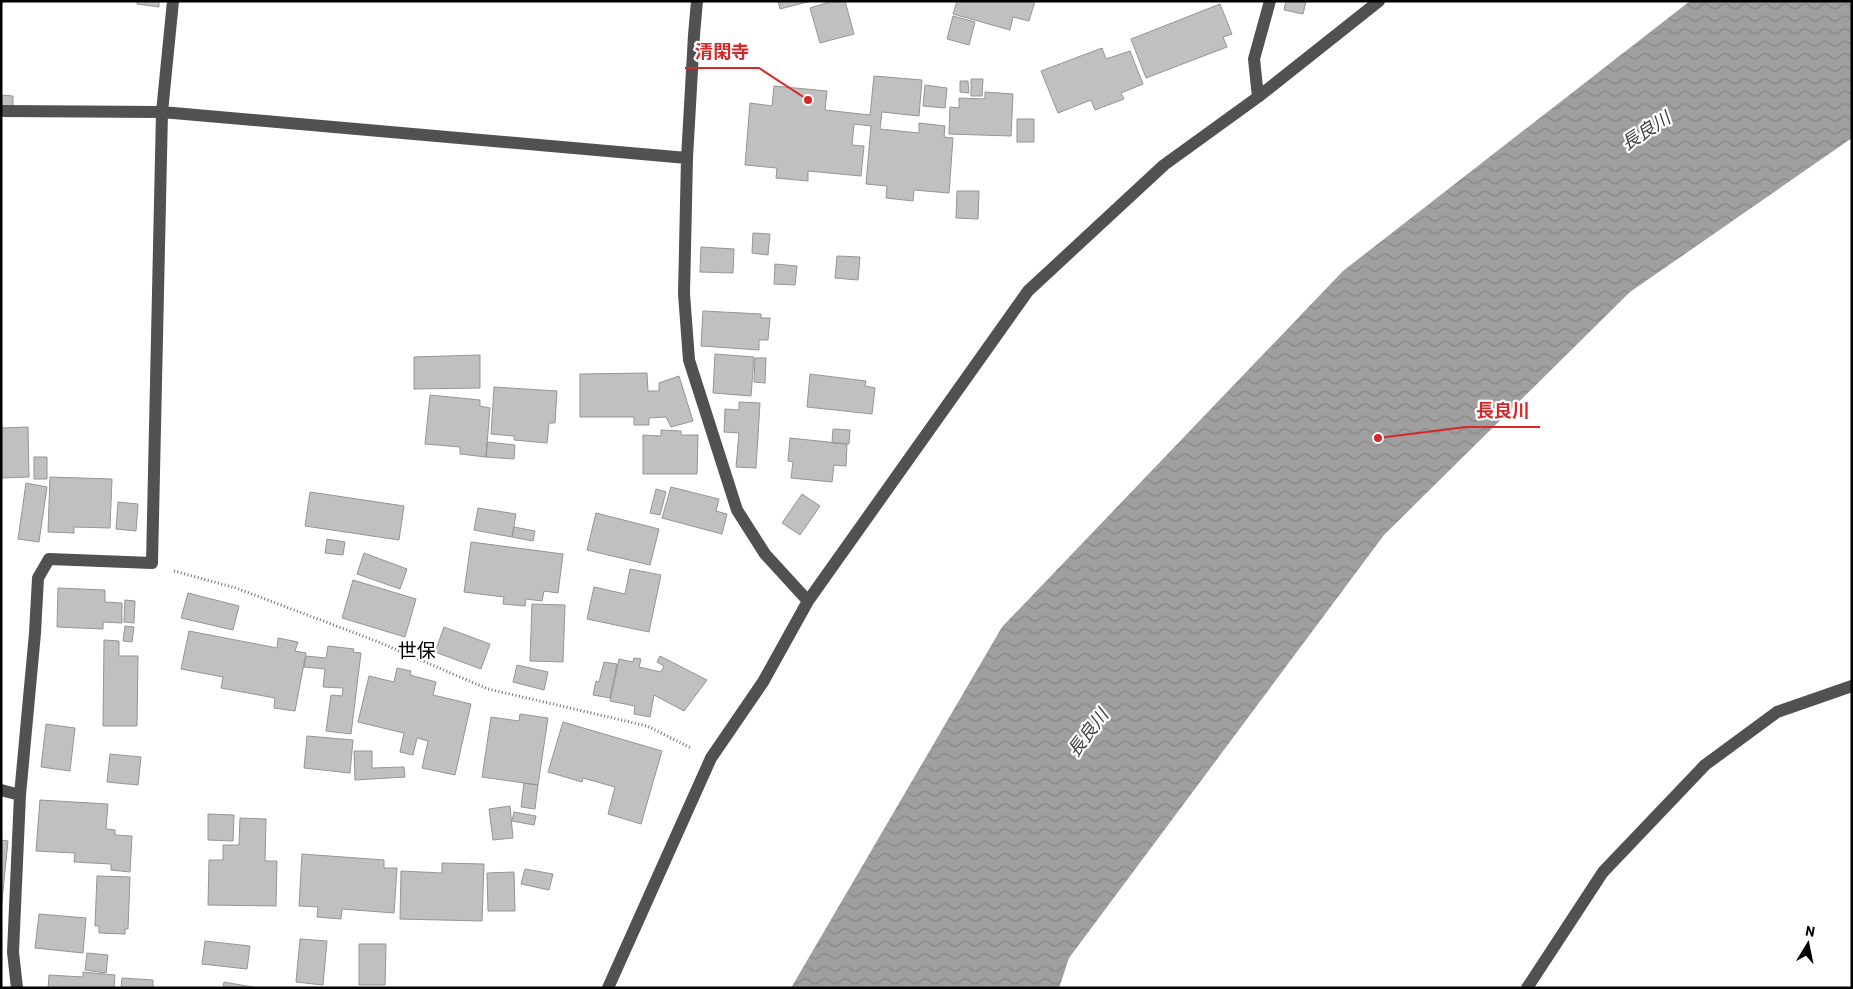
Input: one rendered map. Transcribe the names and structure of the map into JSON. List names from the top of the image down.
{
  "districts": ["世保"],
  "water": ["長良川"],
  "places": ["清閑寺", "長良川"],
  "north": "top"
}
